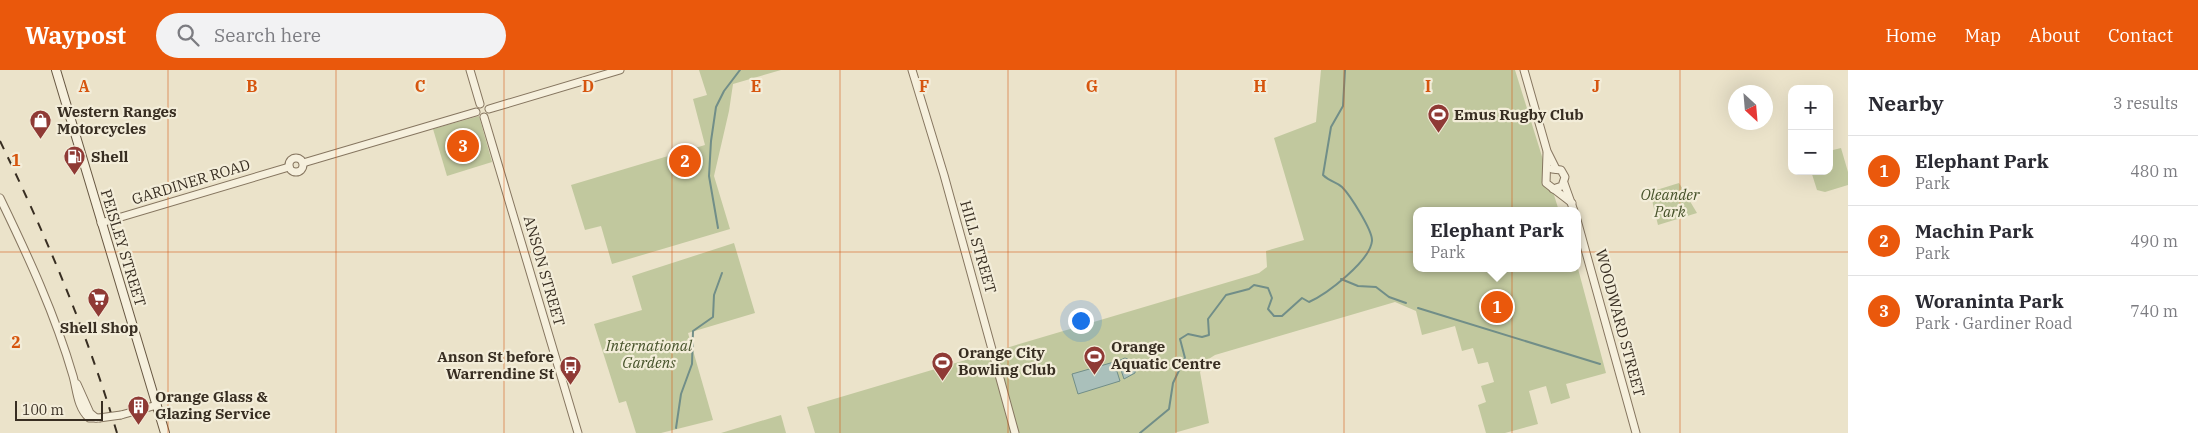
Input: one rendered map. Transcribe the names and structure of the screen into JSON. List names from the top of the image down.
{
  "streets": {
    "main road": ["PEISLEY STREET"],
    "street": [
      "GARDINER ROAD",
      "HILL STREET",
      "ANSON STREET",
      "WOODWARD STREET"
    ]
  },
  "crossings": [
    ["GARDINER ROAD", "PEISLEY STREET"],
    ["GARDINER ROAD", "ANSON STREET"]
  ],
  "parks": ["Oleander Park", "International Gardens"],
  "places": {
    "sports": ["Emus Rugby Club", "Orange Aquatic Centre", "Orange City Bowling Club"],
    "shop": ["Western Ranges Motorcycles"],
    "fuel station": ["Shell"],
    "supermarket": ["Shell Shop"],
    "bus stop": ["Anson St before Warrendine St"],
    "building": ["Orange Glass & Glazing Service"]
  },
  "scale_bar": "100 m",
  "north": "bottom right",
  "page": {
    "header": "Waypost",
    "search": "Search here",
    "nav": [
      "Home",
      "Map",
      "About",
      "Contact"
    ],
    "heading": ["Nearby", "3 results"],
    "map_buttons": ["+", "−"],
    "pins": ["3", "2", "1"],
    "list": [
      {
        "mark": "1",
        "name": "Elephant Park",
        "note": "Park",
        "value": "480 m"
      },
      {
        "mark": "2",
        "name": "Machin Park",
        "note": "Park",
        "value": "490 m"
      },
      {
        "mark": "3",
        "name": "Woraninta Park",
        "note": "Park · Gardiner Road",
        "value": "740 m"
      }
    ],
    "popup": ["Elephant Park", "Park"],
    "scale": "100 m"
  },
  "grid": {
    "columns": [
      "A",
      "B",
      "C",
      "D",
      "E",
      "F",
      "G",
      "H",
      "I",
      "J"
    ],
    "rows": ["1", "2"]
  }
}
